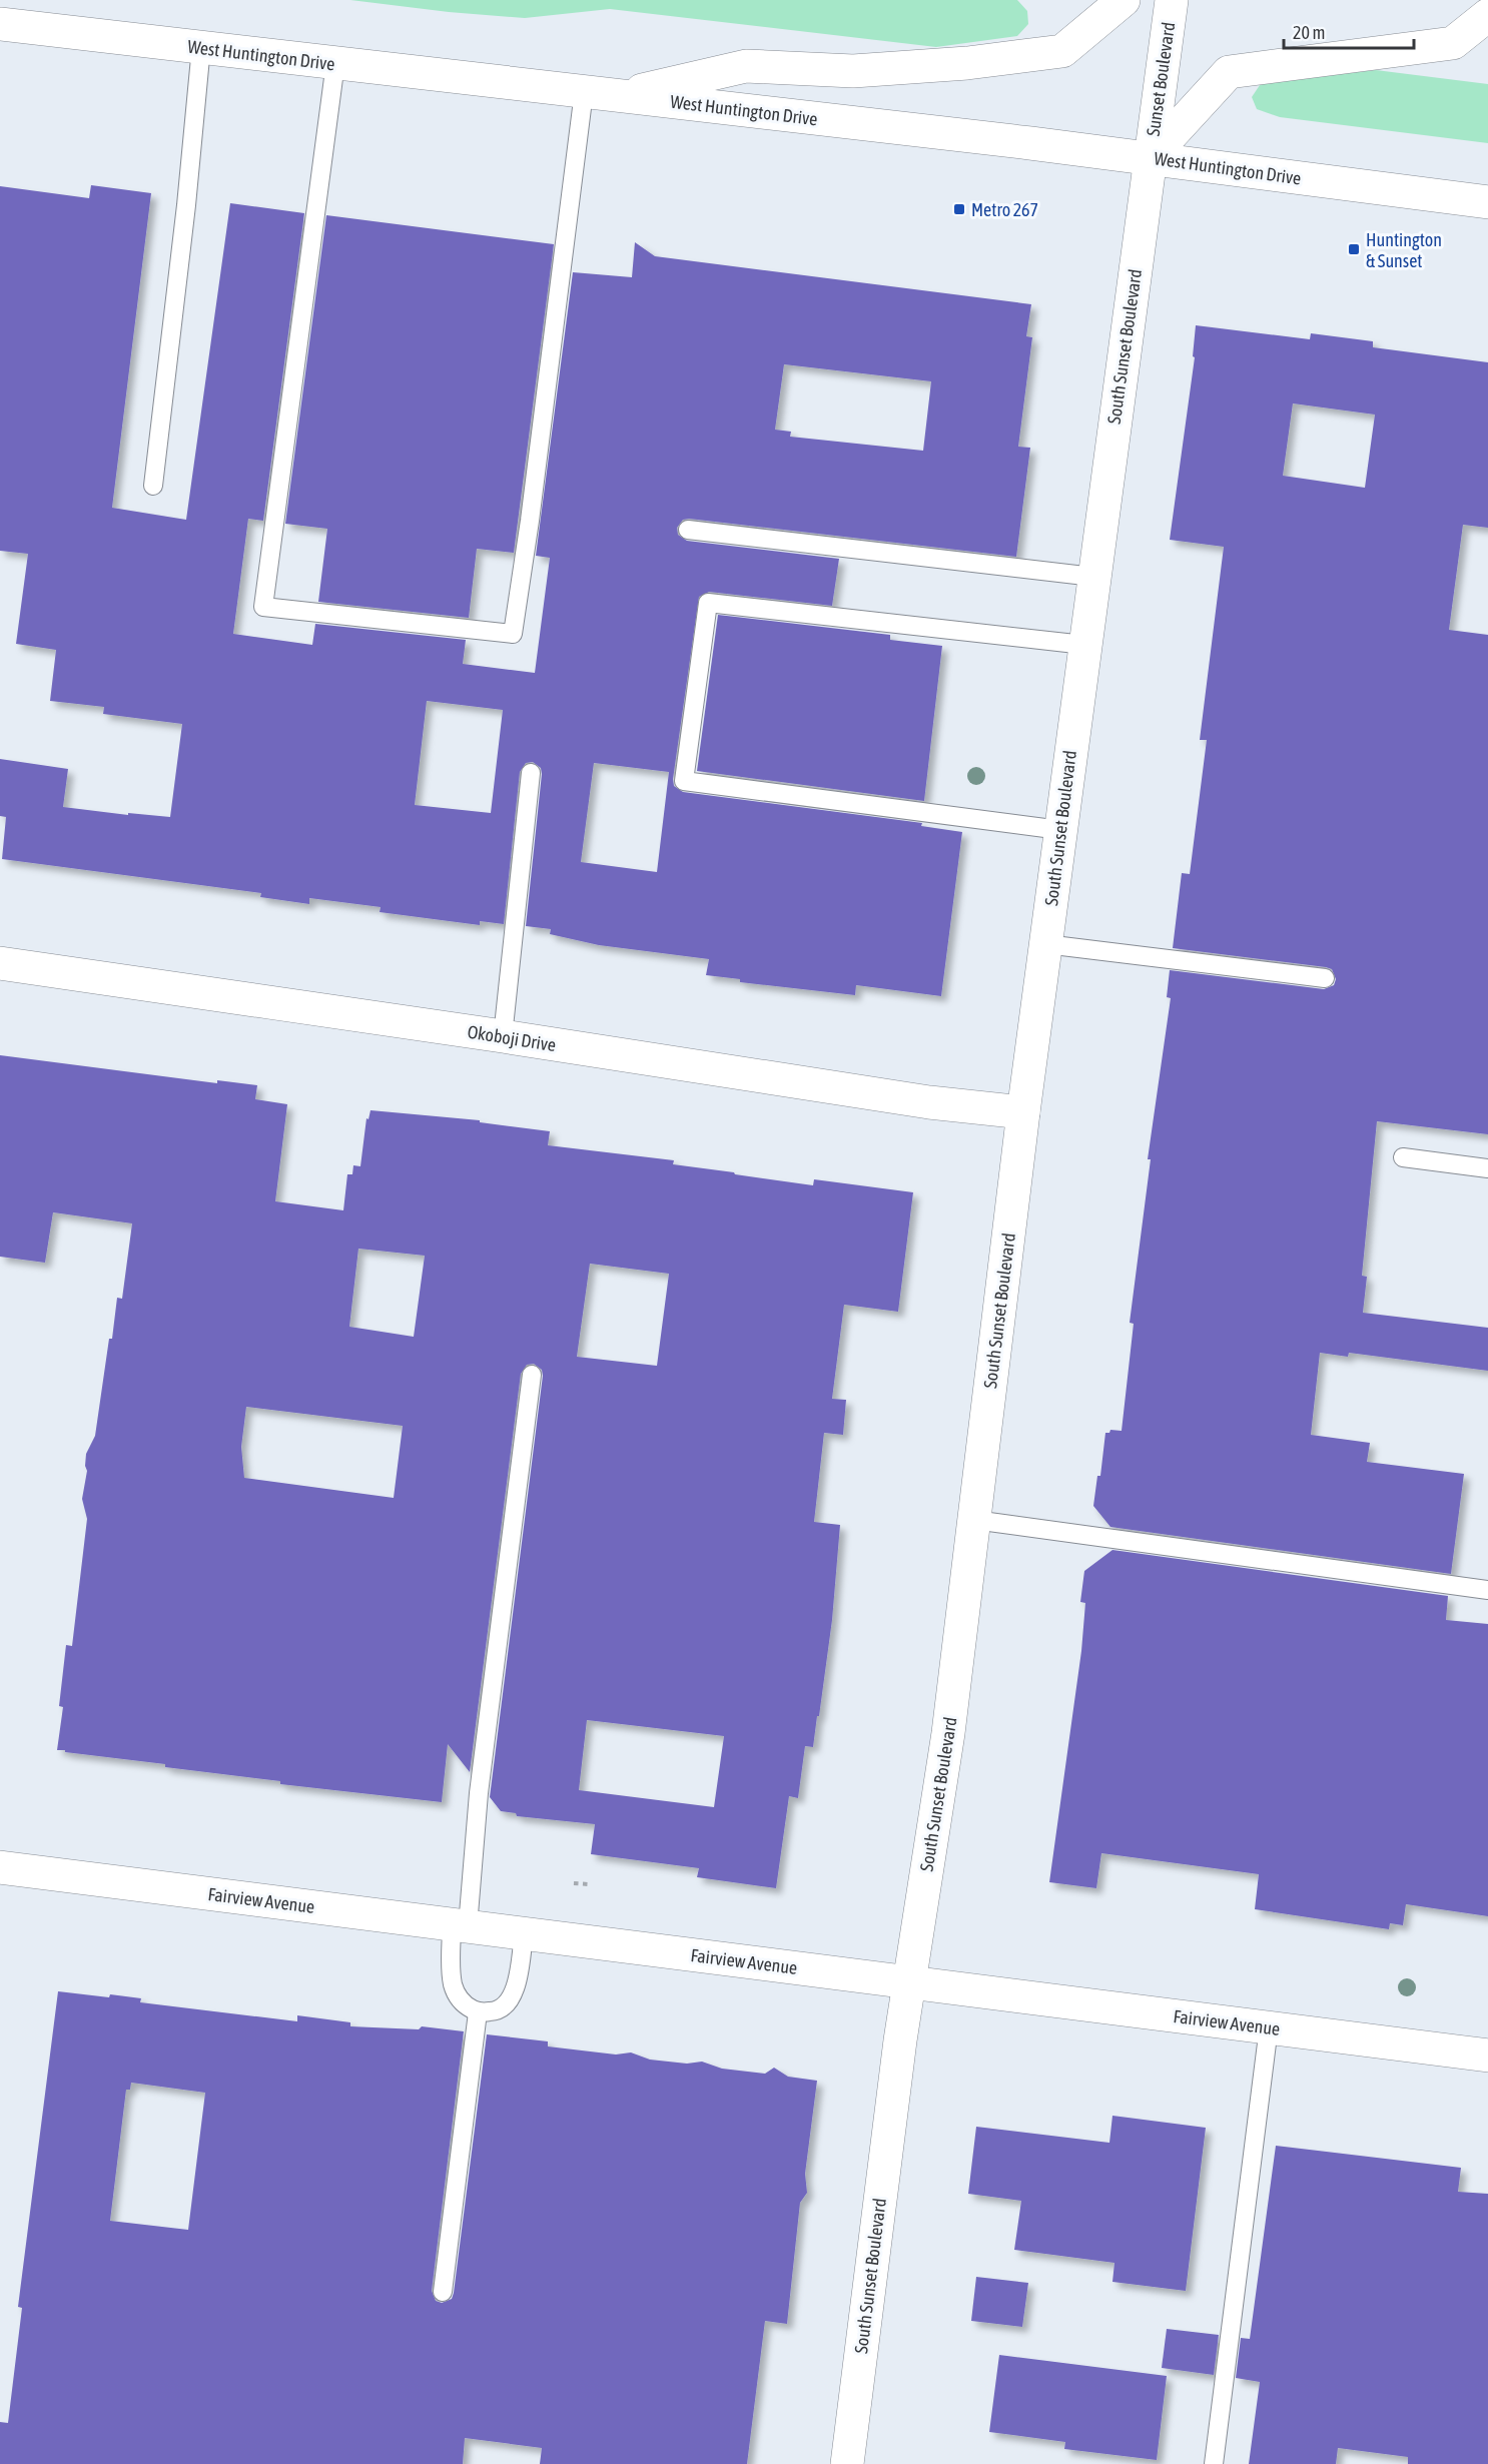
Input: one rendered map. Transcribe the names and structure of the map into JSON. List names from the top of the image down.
{
  "streets": {
    "main road": [
      "West Huntington Drive",
      "Sunset Boulevard",
      "South Sunset Boulevard",
      "Okoboji Drive",
      "Fairview Avenue"
    ]
  },
  "crossings": [
    ["West Huntington Drive", "Sunset Boulevard"],
    ["West Huntington Drive", "South Sunset Boulevard"],
    ["Sunset Boulevard", "South Sunset Boulevard"],
    ["South Sunset Boulevard", "Okoboji Drive"],
    ["South Sunset Boulevard", "Fairview Avenue"]
  ],
  "places": {
    "transit": ["Metro 267", "Huntington & Sunset"]
  },
  "scale_bar": "20 m"
}
